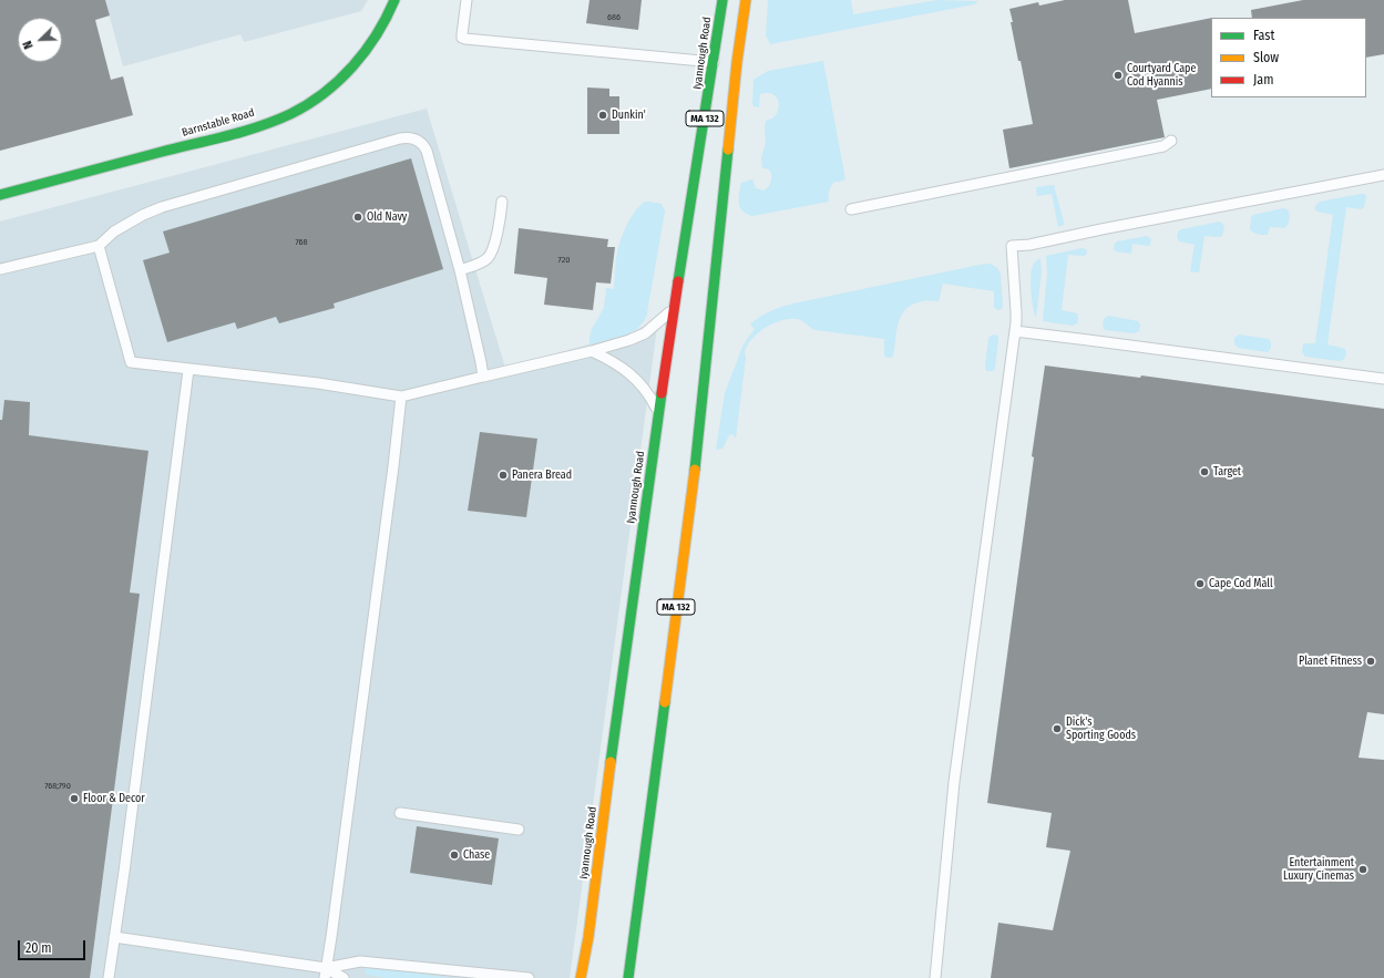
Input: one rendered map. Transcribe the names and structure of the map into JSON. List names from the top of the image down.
{
  "streets": {
    "main road": ["Iyannough Road", "MA 132", "Barnstable Road"]
  },
  "places": [
    "Courtyard Cape Cod Hyannis",
    "Dunkin'",
    "Old Navy",
    "Target",
    "Panera Bread",
    "Cape Cod Mall",
    "Planet Fitness",
    "Dick's Sporting Goods",
    "Floor & Decor",
    "Chase",
    "Entertainment Luxury Cinemas"
  ],
  "house_numbers": [
    "686",
    "768",
    "720",
    "768;790"
  ],
  "legend": ["Fast", "Slow", "Jam"],
  "scale_bar": "20 m",
  "north": "bottom left"
}
